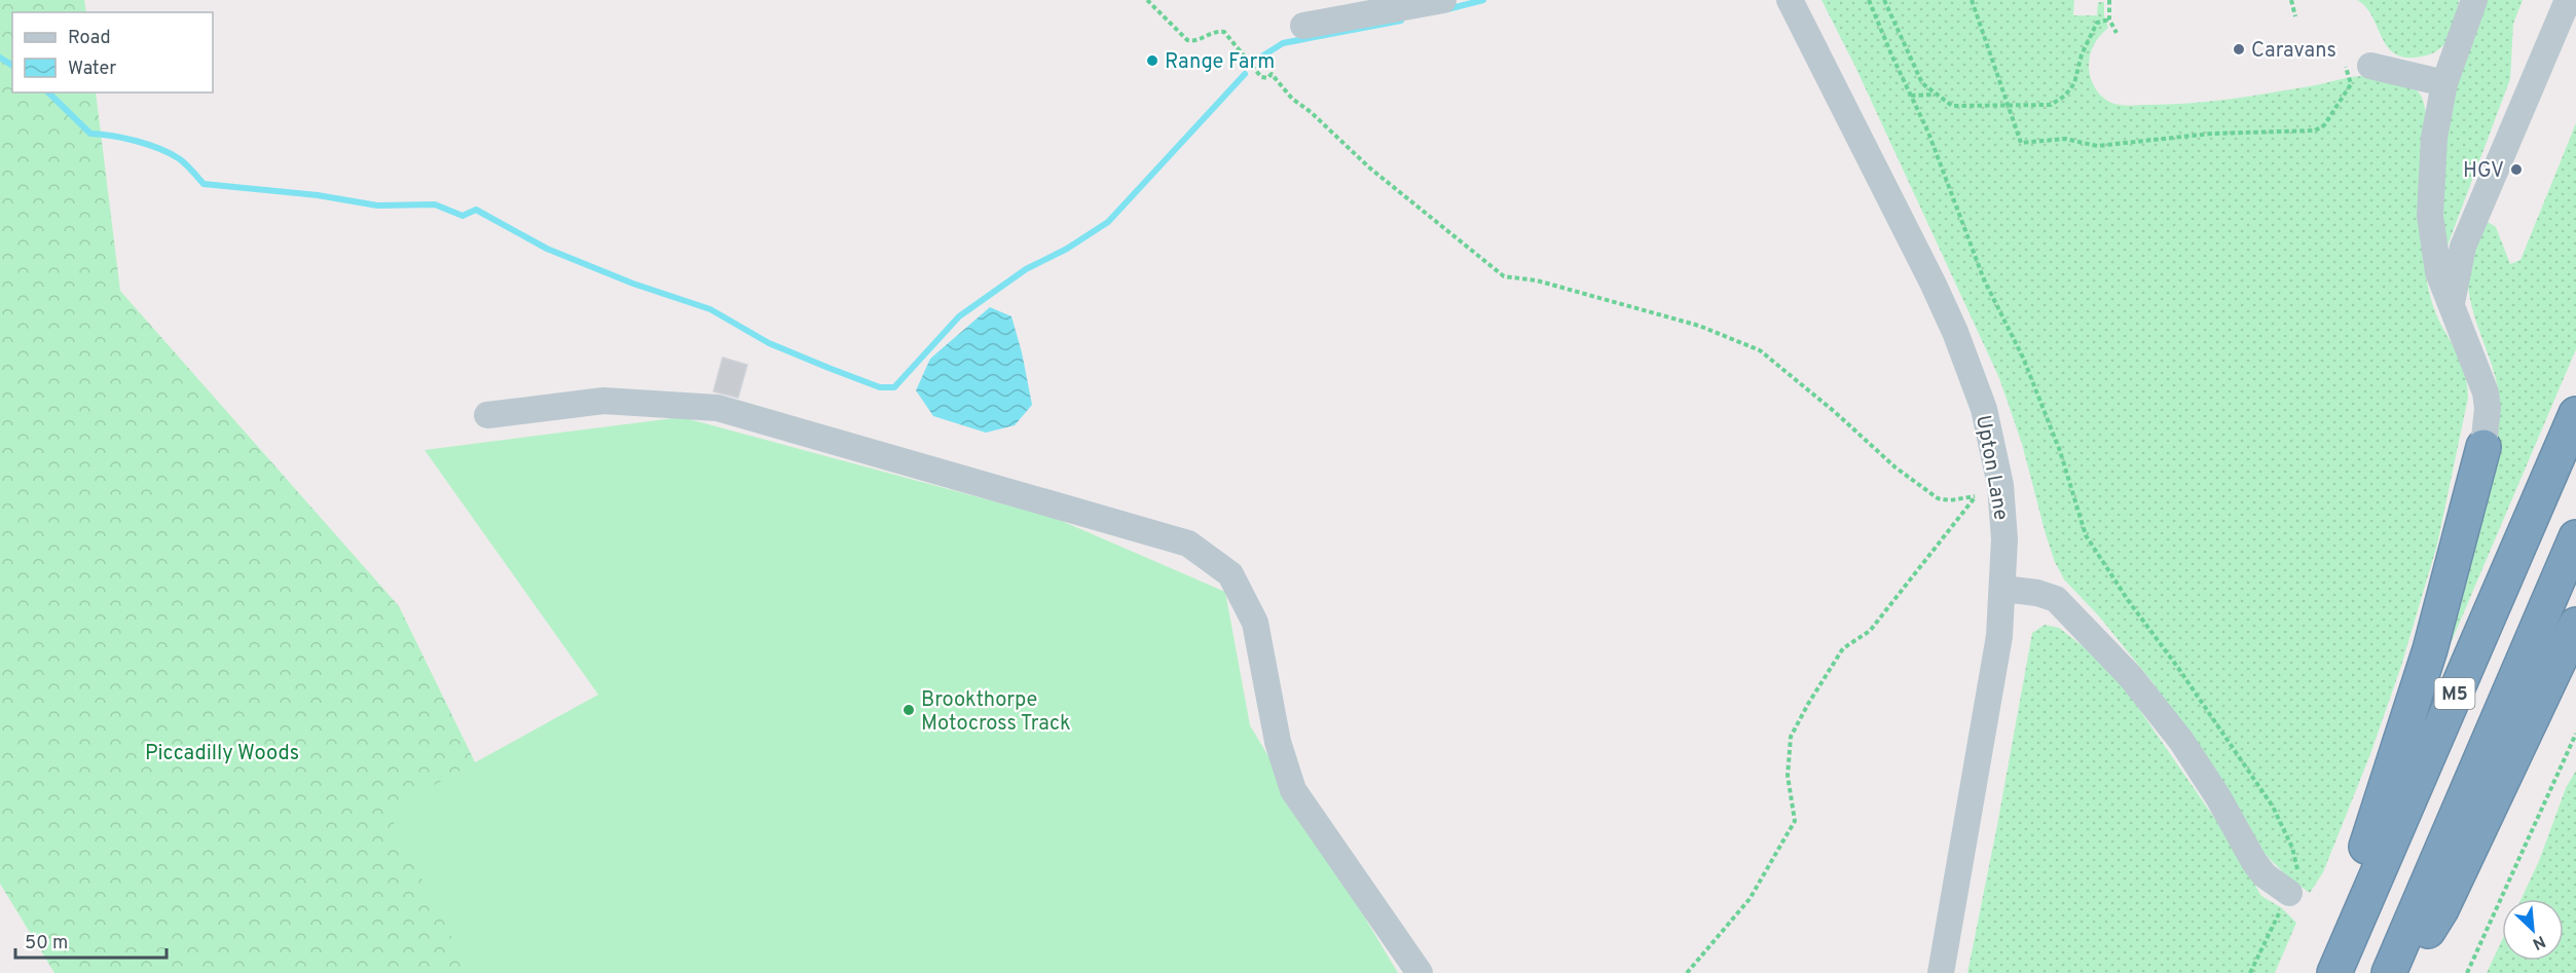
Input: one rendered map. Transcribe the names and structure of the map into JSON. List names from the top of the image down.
{
  "streets": {
    "highway": ["M5"],
    "street": ["Upton Lane"]
  },
  "parks": ["Piccadilly Woods"],
  "places": [
    "Caravans",
    "Range Farm",
    "HGV",
    "Brookthorpe Motocross Track"
  ],
  "legend": ["Road", "Water"],
  "scale_bar": "50 m",
  "north": "bottom right"
}
